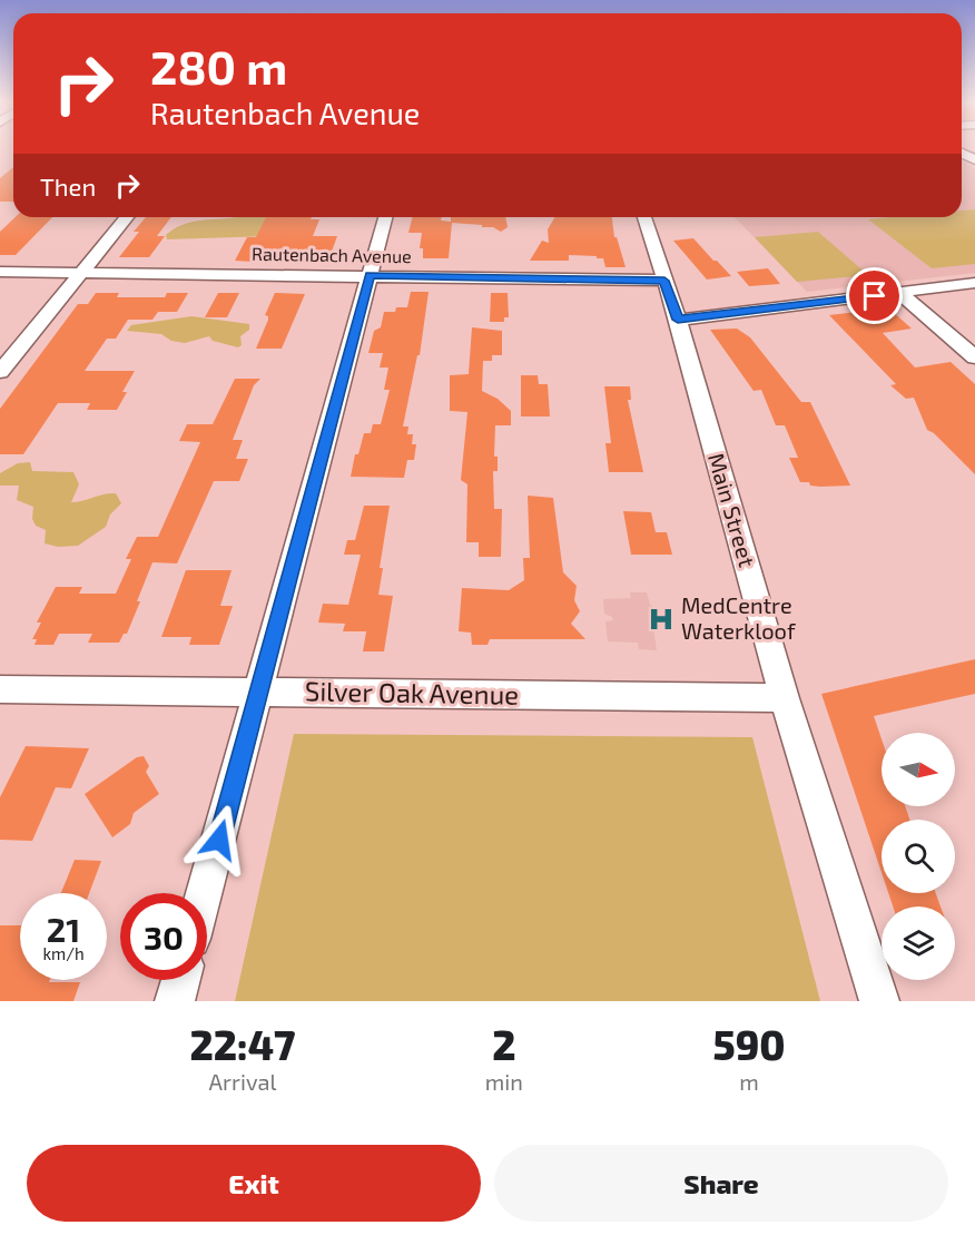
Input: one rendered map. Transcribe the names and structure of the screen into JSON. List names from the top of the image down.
{
  "streets": {
    "street": ["Rautenbach Avenue", "Main Street", "Silver Oak Avenue"]
  },
  "crossings": [
    ["Rautenbach Avenue", "Main Street"],
    ["Main Street", "Silver Oak Avenue"]
  ],
  "places": {
    "hospital": ["MedCentre Waterkloof"]
  },
  "north": "right",
  "page": {
    "turn": ["280 m", "Rautenbach Avenue"],
    "then": "Then",
    "speed": "21 km/h",
    "limit": "30",
    "eta": [
      "22:47",
      "Arrival",
      "2",
      "min",
      "590",
      "m"
    ],
    "buttons": ["Exit", "Share"]
  }
}
